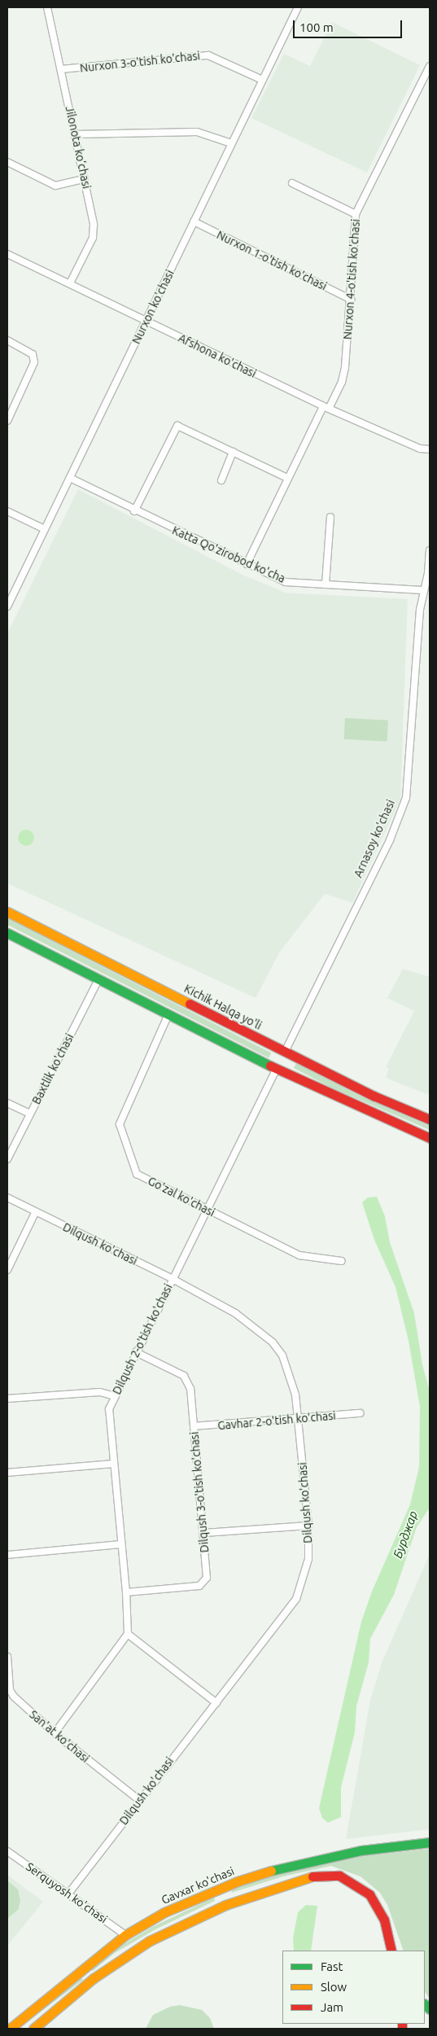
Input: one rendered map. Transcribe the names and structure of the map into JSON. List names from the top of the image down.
{
  "streets": {
    "main road": ["Arnasoy ko'chasi", "Kichik Halqa yo'li", "Gavxar ko'chasi"],
    "street": [
      "Nurxon 3-o'tish ko'chasi",
      "Jilonota ko‘chasi",
      "Nurxon 1-o'tish ko'chasi",
      "Nurxon 4-o'tish ko'chasi",
      "Nurxon ko'chasi",
      "Afshona ko'chasi",
      "Katta Qo'zirobod ko'cha",
      "Baxtlik ko'chasi",
      "Go'zal ko'chasi",
      "Dilqush ko'chasi",
      "Dilqush 2-o'tish ko'chasi",
      "Gavhar 2-o'tish ko'chasi",
      "Dilqush 3-o'tish ko'chasi",
      "San'at ko'chasi",
      "Serquyosh ko'chasi"
    ]
  },
  "crossings": [
    ["Nurxon 3-o'tish ko'chasi", "Jilonota ko‘chasi"],
    ["Nurxon 3-o'tish ko'chasi", "Nurxon ko'chasi"],
    ["Jilonota ko‘chasi", "Afshona ko'chasi"],
    ["Nurxon 1-o'tish ko'chasi", "Nurxon 4-o'tish ko'chasi"],
    ["Nurxon 1-o'tish ko'chasi", "Nurxon ko'chasi"],
    ["Nurxon 4-o'tish ko'chasi", "Afshona ko'chasi"],
    ["Nurxon 4-o'tish ko'chasi", "Katta Qo'zirobod ko'cha"],
    ["Nurxon ko'chasi", "Afshona ko'chasi"],
    ["Nurxon ko'chasi", "Katta Qo'zirobod ko'cha"],
    ["Katta Qo'zirobod ko'cha", "Arnasoy ko'chasi"],
    ["Arnasoy ko'chasi", "Kichik Halqa yo'li"],
    ["Arnasoy ko'chasi", "Dilqush 2-o'tish ko'chasi"],
    ["Go'zal ko'chasi", "Dilqush 2-o'tish ko'chasi"],
    ["Dilqush ko'chasi", "Dilqush 2-o'tish ko'chasi"],
    ["Dilqush ko'chasi", "Gavhar 2-o'tish ko'chasi"],
    ["Dilqush ko'chasi", "San'at ko'chasi"],
    ["Dilqush ko'chasi", "Serquyosh ko'chasi"],
    ["Dilqush 2-o'tish ko'chasi", "Dilqush 3-o'tish ko'chasi"],
    ["Gavhar 2-o'tish ko'chasi", "Dilqush 3-o'tish ko'chasi"],
    ["Gavxar ko'chasi", "Serquyosh ko'chasi"]
  ],
  "water": ["Бурджар"],
  "legend": ["Fast", "Slow", "Jam"],
  "scale_bar": "100 m"
}
